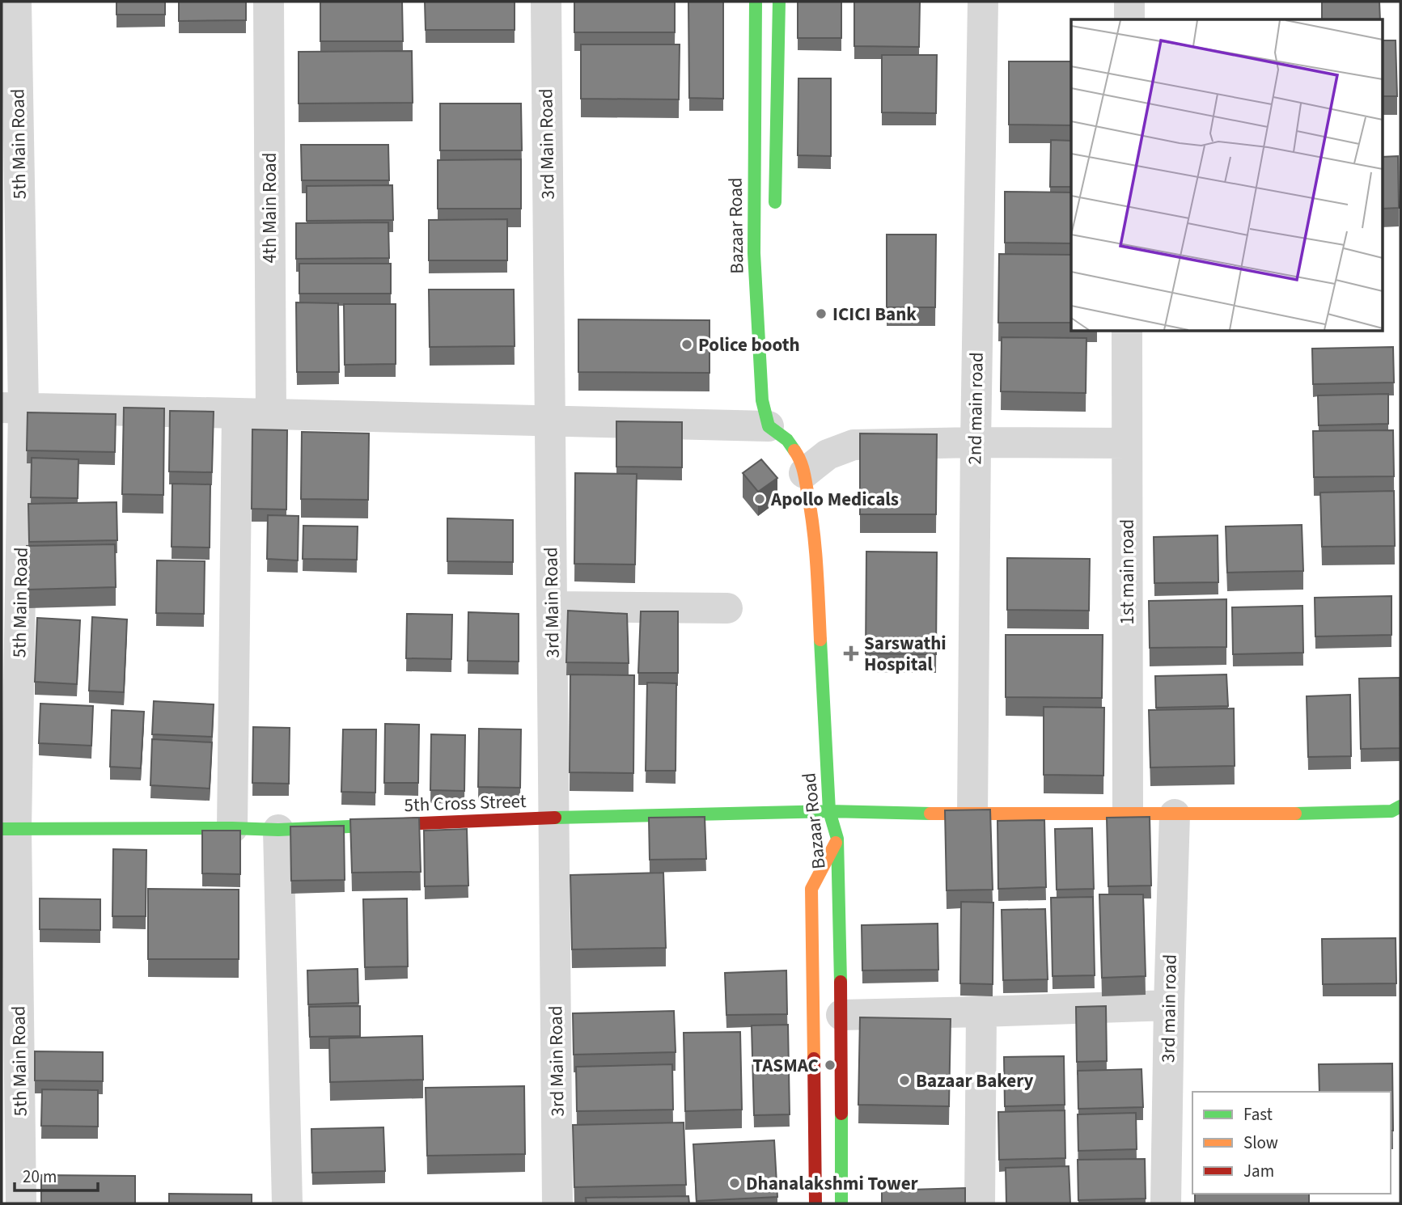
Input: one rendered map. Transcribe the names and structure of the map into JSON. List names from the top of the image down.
{
  "streets": {
    "main road": ["Bazaar Road", "5th Cross Street"],
    "street": [
      "5th Main Road",
      "3rd Main Road",
      "4th Main Road",
      "2nd main road",
      "1st main road",
      "3rd main road"
    ]
  },
  "crossings": [
    ["5th Main Road", "5th Cross Street"],
    ["3rd Main Road", "5th Cross Street"],
    ["Bazaar Road", "5th Cross Street"],
    ["2nd main road", "5th Cross Street"],
    ["1st main road", "5th Cross Street"],
    ["5th Cross Street", "3rd main road"]
  ],
  "places": {
    "other": [
      "ICICI Bank",
      "Police booth",
      "Apollo Medicals",
      "TASMAC",
      "Bazaar Bakery",
      "Dhanalakshmi Tower"
    ],
    "health": ["Sarswathi Hospital"]
  },
  "legend": ["Fast", "Slow", "Jam"],
  "scale_bar": "20 m"
}
